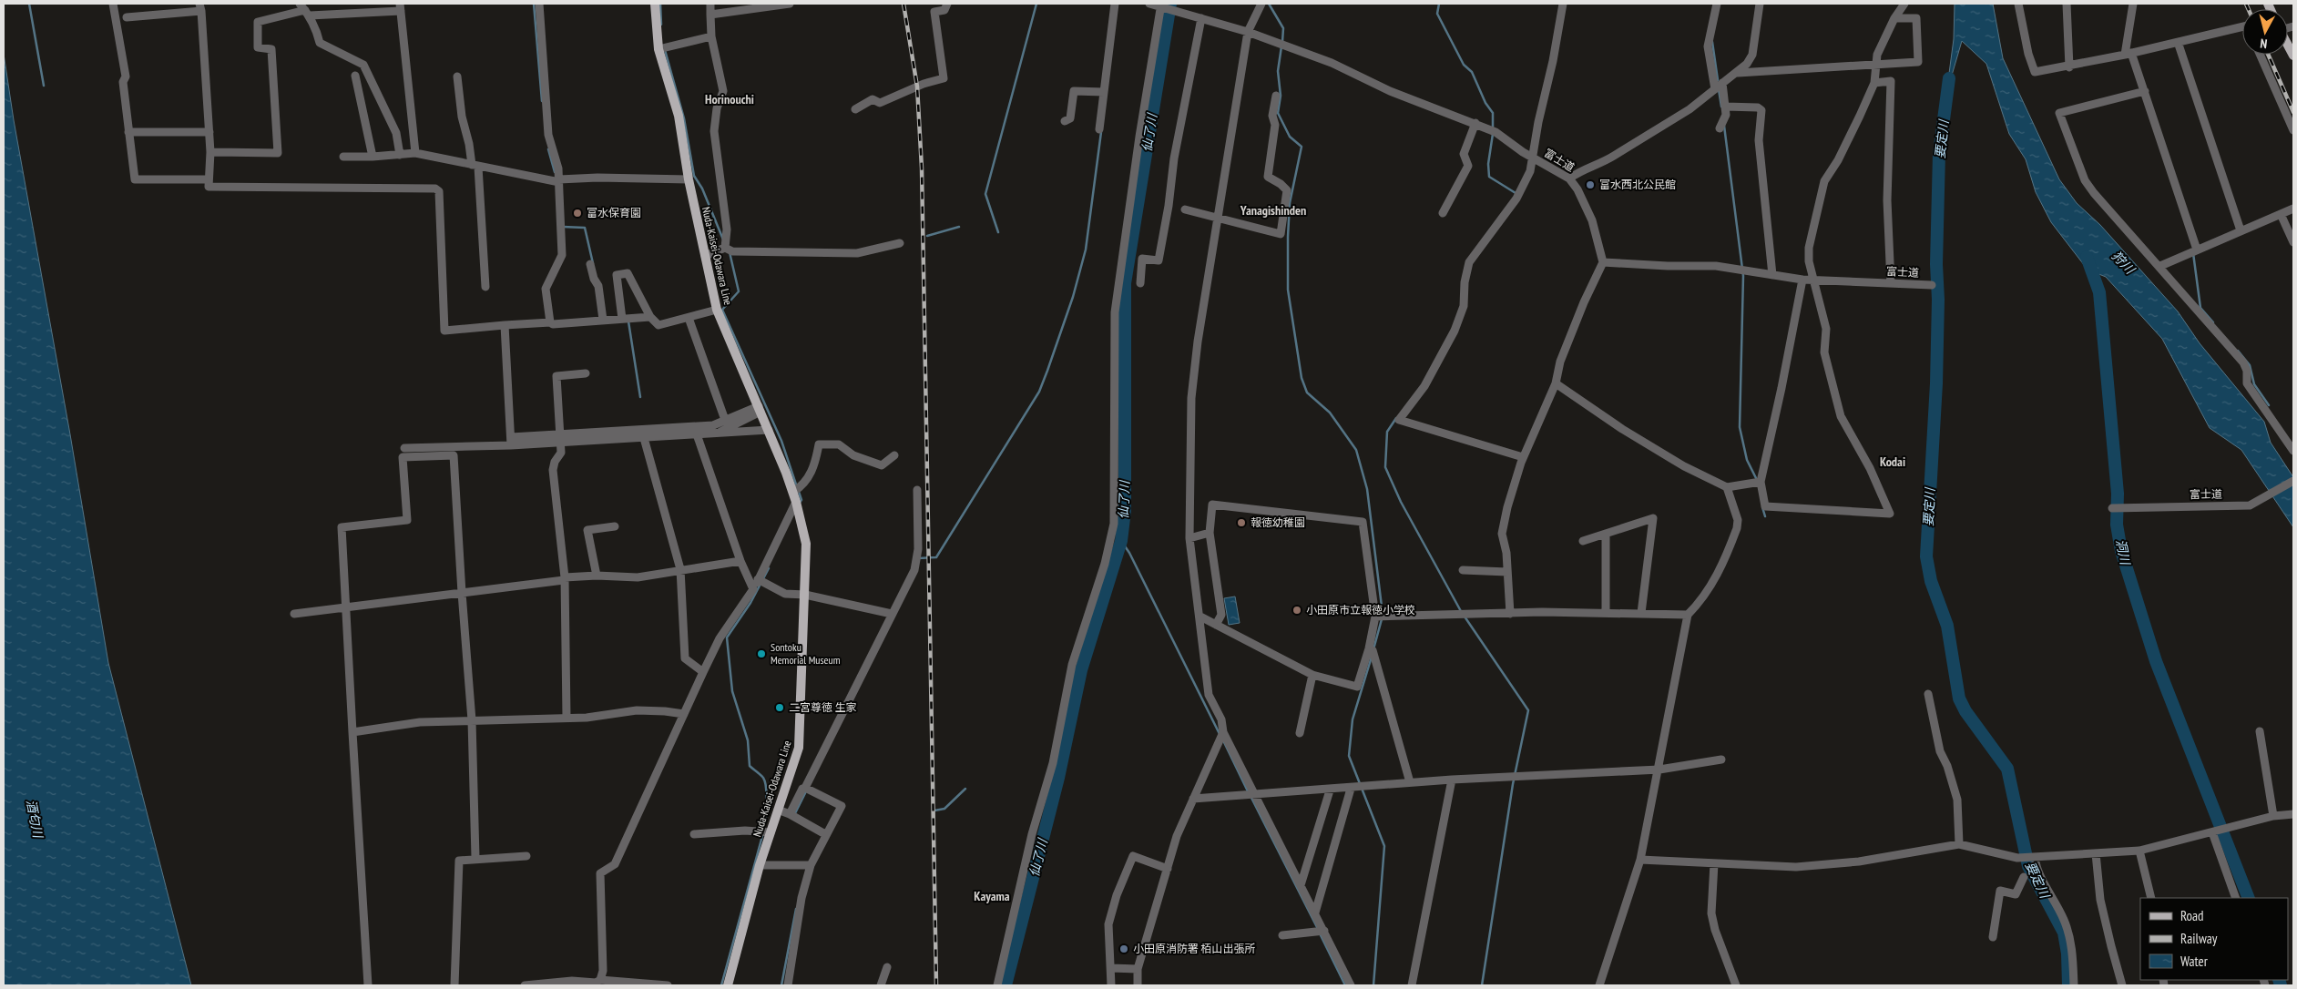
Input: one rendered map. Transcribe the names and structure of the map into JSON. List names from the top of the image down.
{
  "streets": {
    "main road": ["Nuda-Kaisei-Odawara Line"],
    "street": ["富士道"]
  },
  "districts": [
    "Horinouchi",
    "Yanagishinden",
    "Kodai",
    "Kayama"
  ],
  "water": [
    "仙了川",
    "要定川",
    "狩川",
    "洞川",
    "酒匂川"
  ],
  "places": [
    "富水西北公民館",
    "富水保育園",
    "報徳幼稚園",
    "小田原市立報徳小学校",
    "Sontoku Memorial Museum",
    "二宮尊徳 生家",
    "小田原消防署 栢山出張所"
  ],
  "legend": ["Road", "Railway", "Water"],
  "north": "bottom"
}
